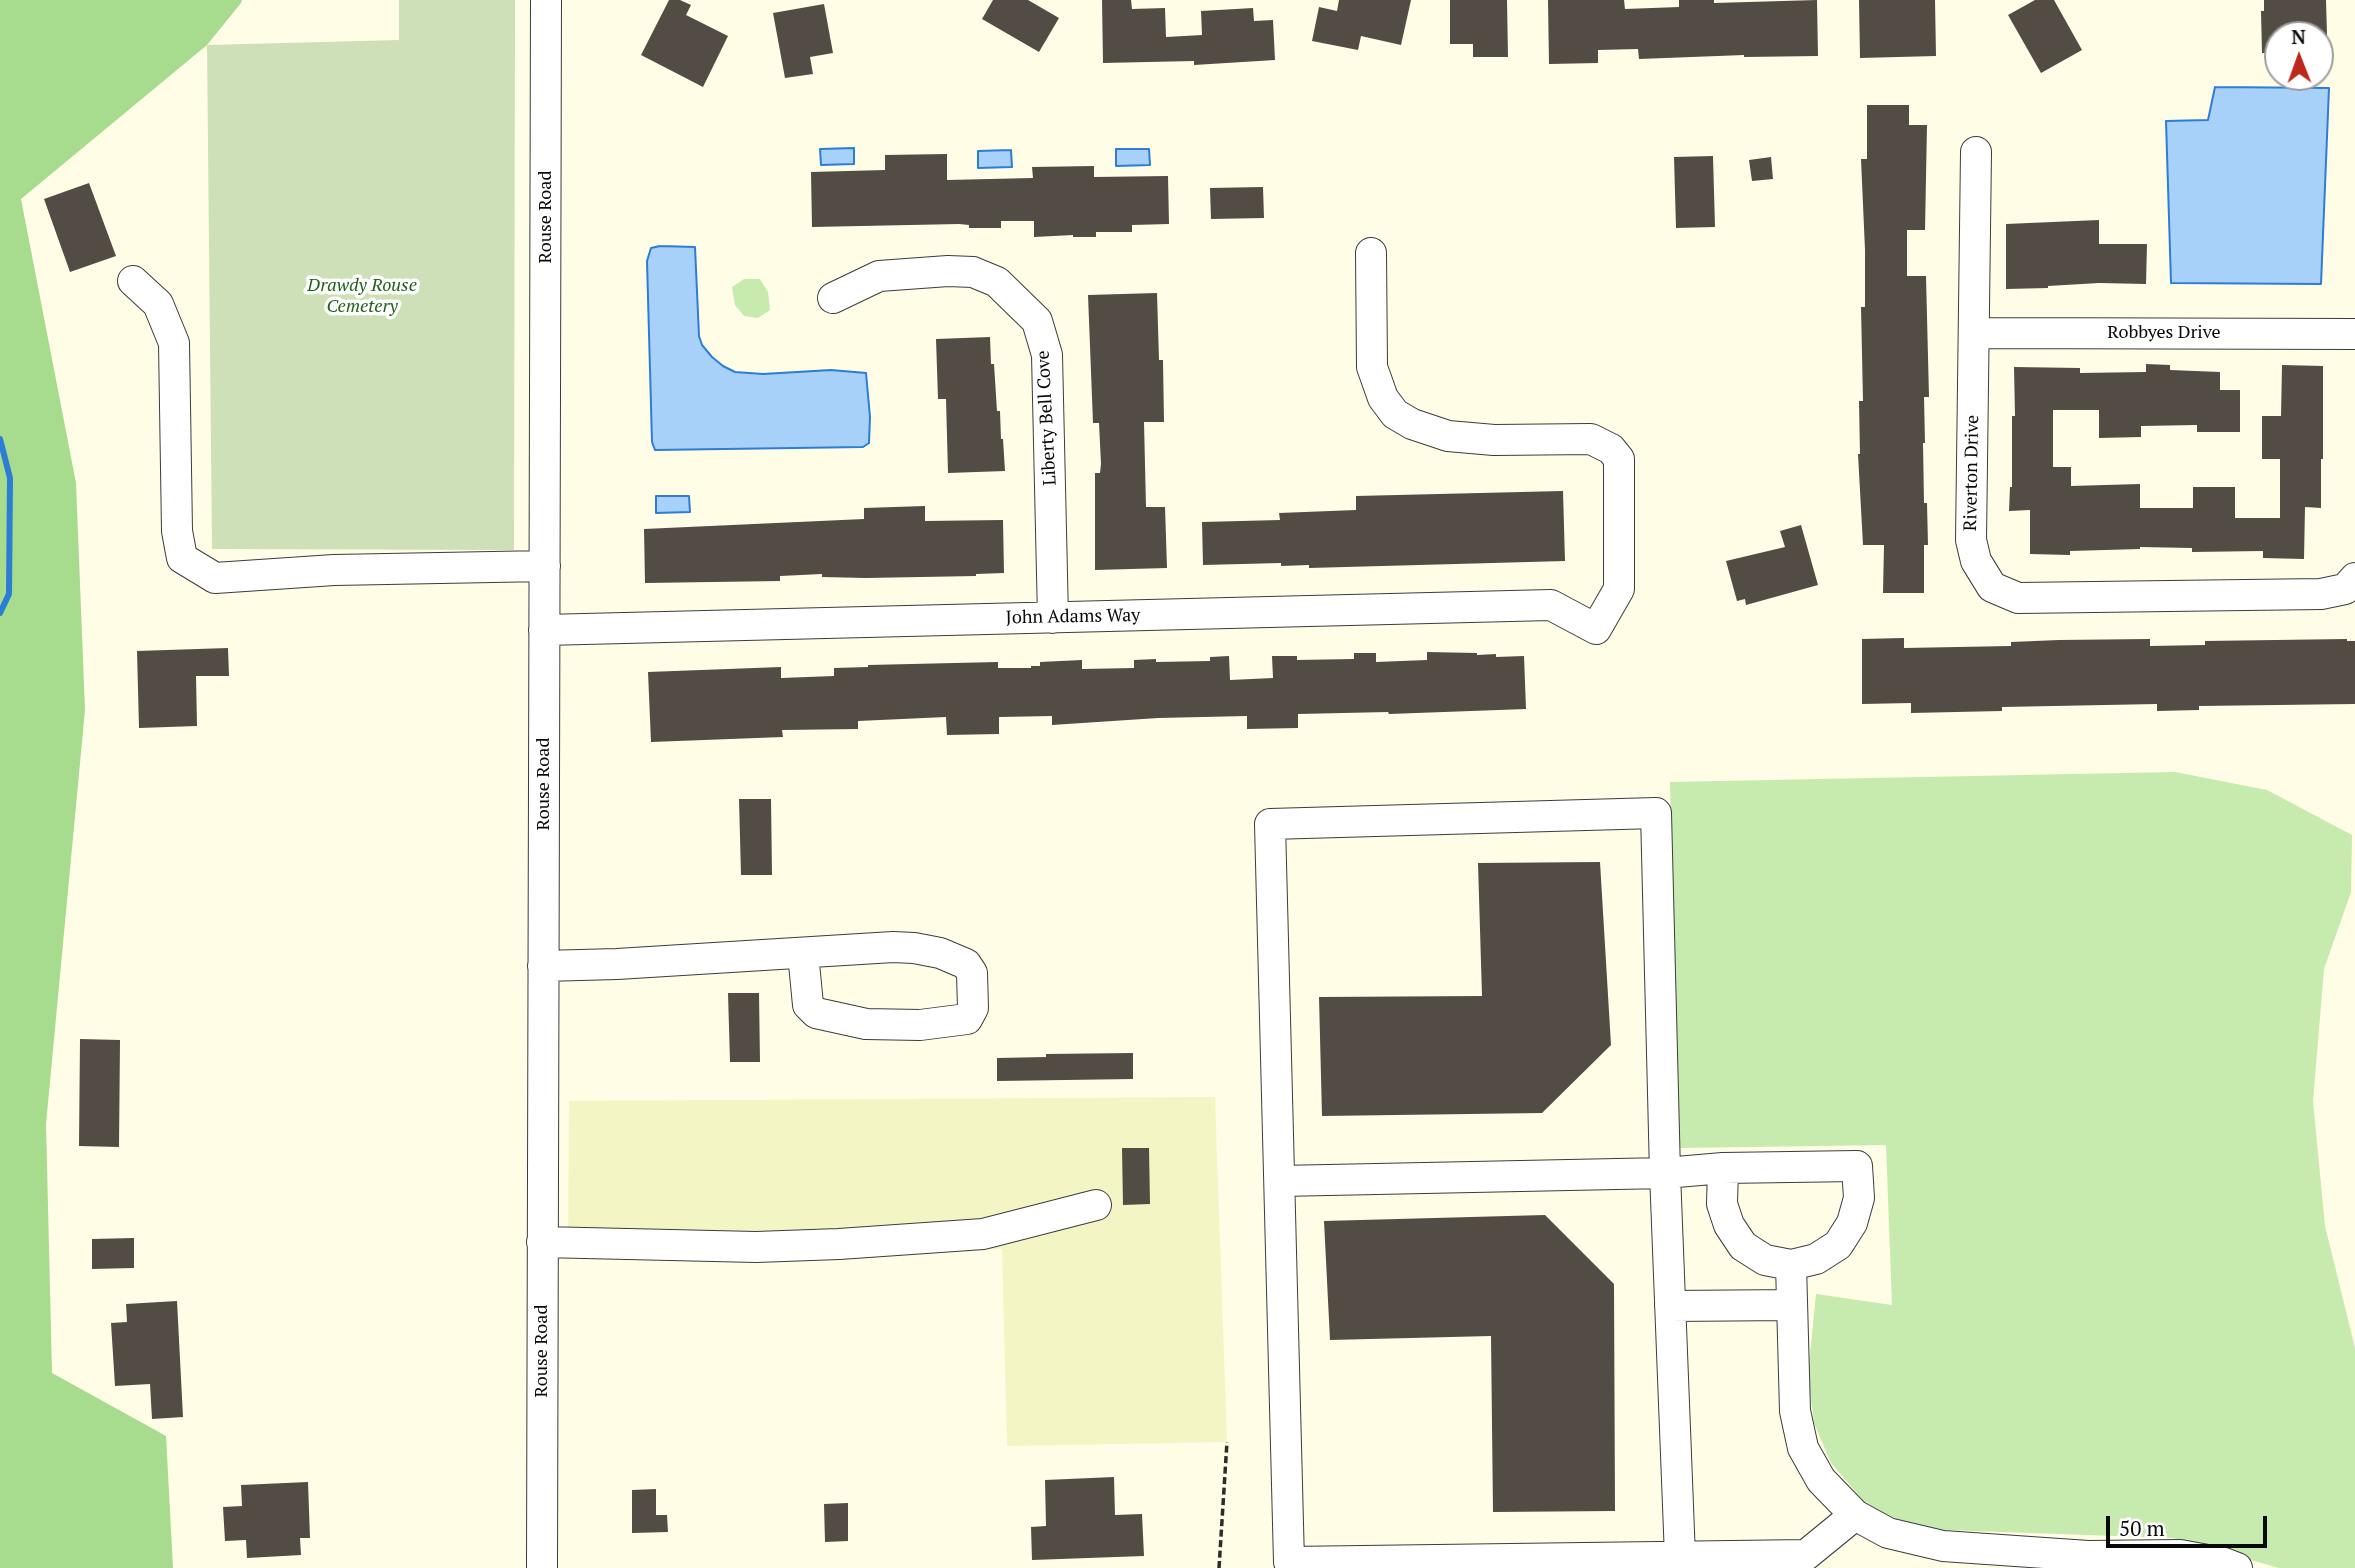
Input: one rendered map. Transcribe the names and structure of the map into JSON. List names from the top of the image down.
{
  "streets": {
    "street": [
      "Rouse Road",
      "Robbyes Drive",
      "Liberty Bell Cove",
      "Riverton Drive",
      "John Adams Way"
    ]
  },
  "crossings": [
    ["Rouse Road", "John Adams Way"],
    ["Robbyes Drive", "Riverton Drive"],
    ["Liberty Bell Cove", "John Adams Way"]
  ],
  "parks": ["Drawdy Rouse Cemetery"],
  "scale_bar": "50 m",
  "north": "top"
}
